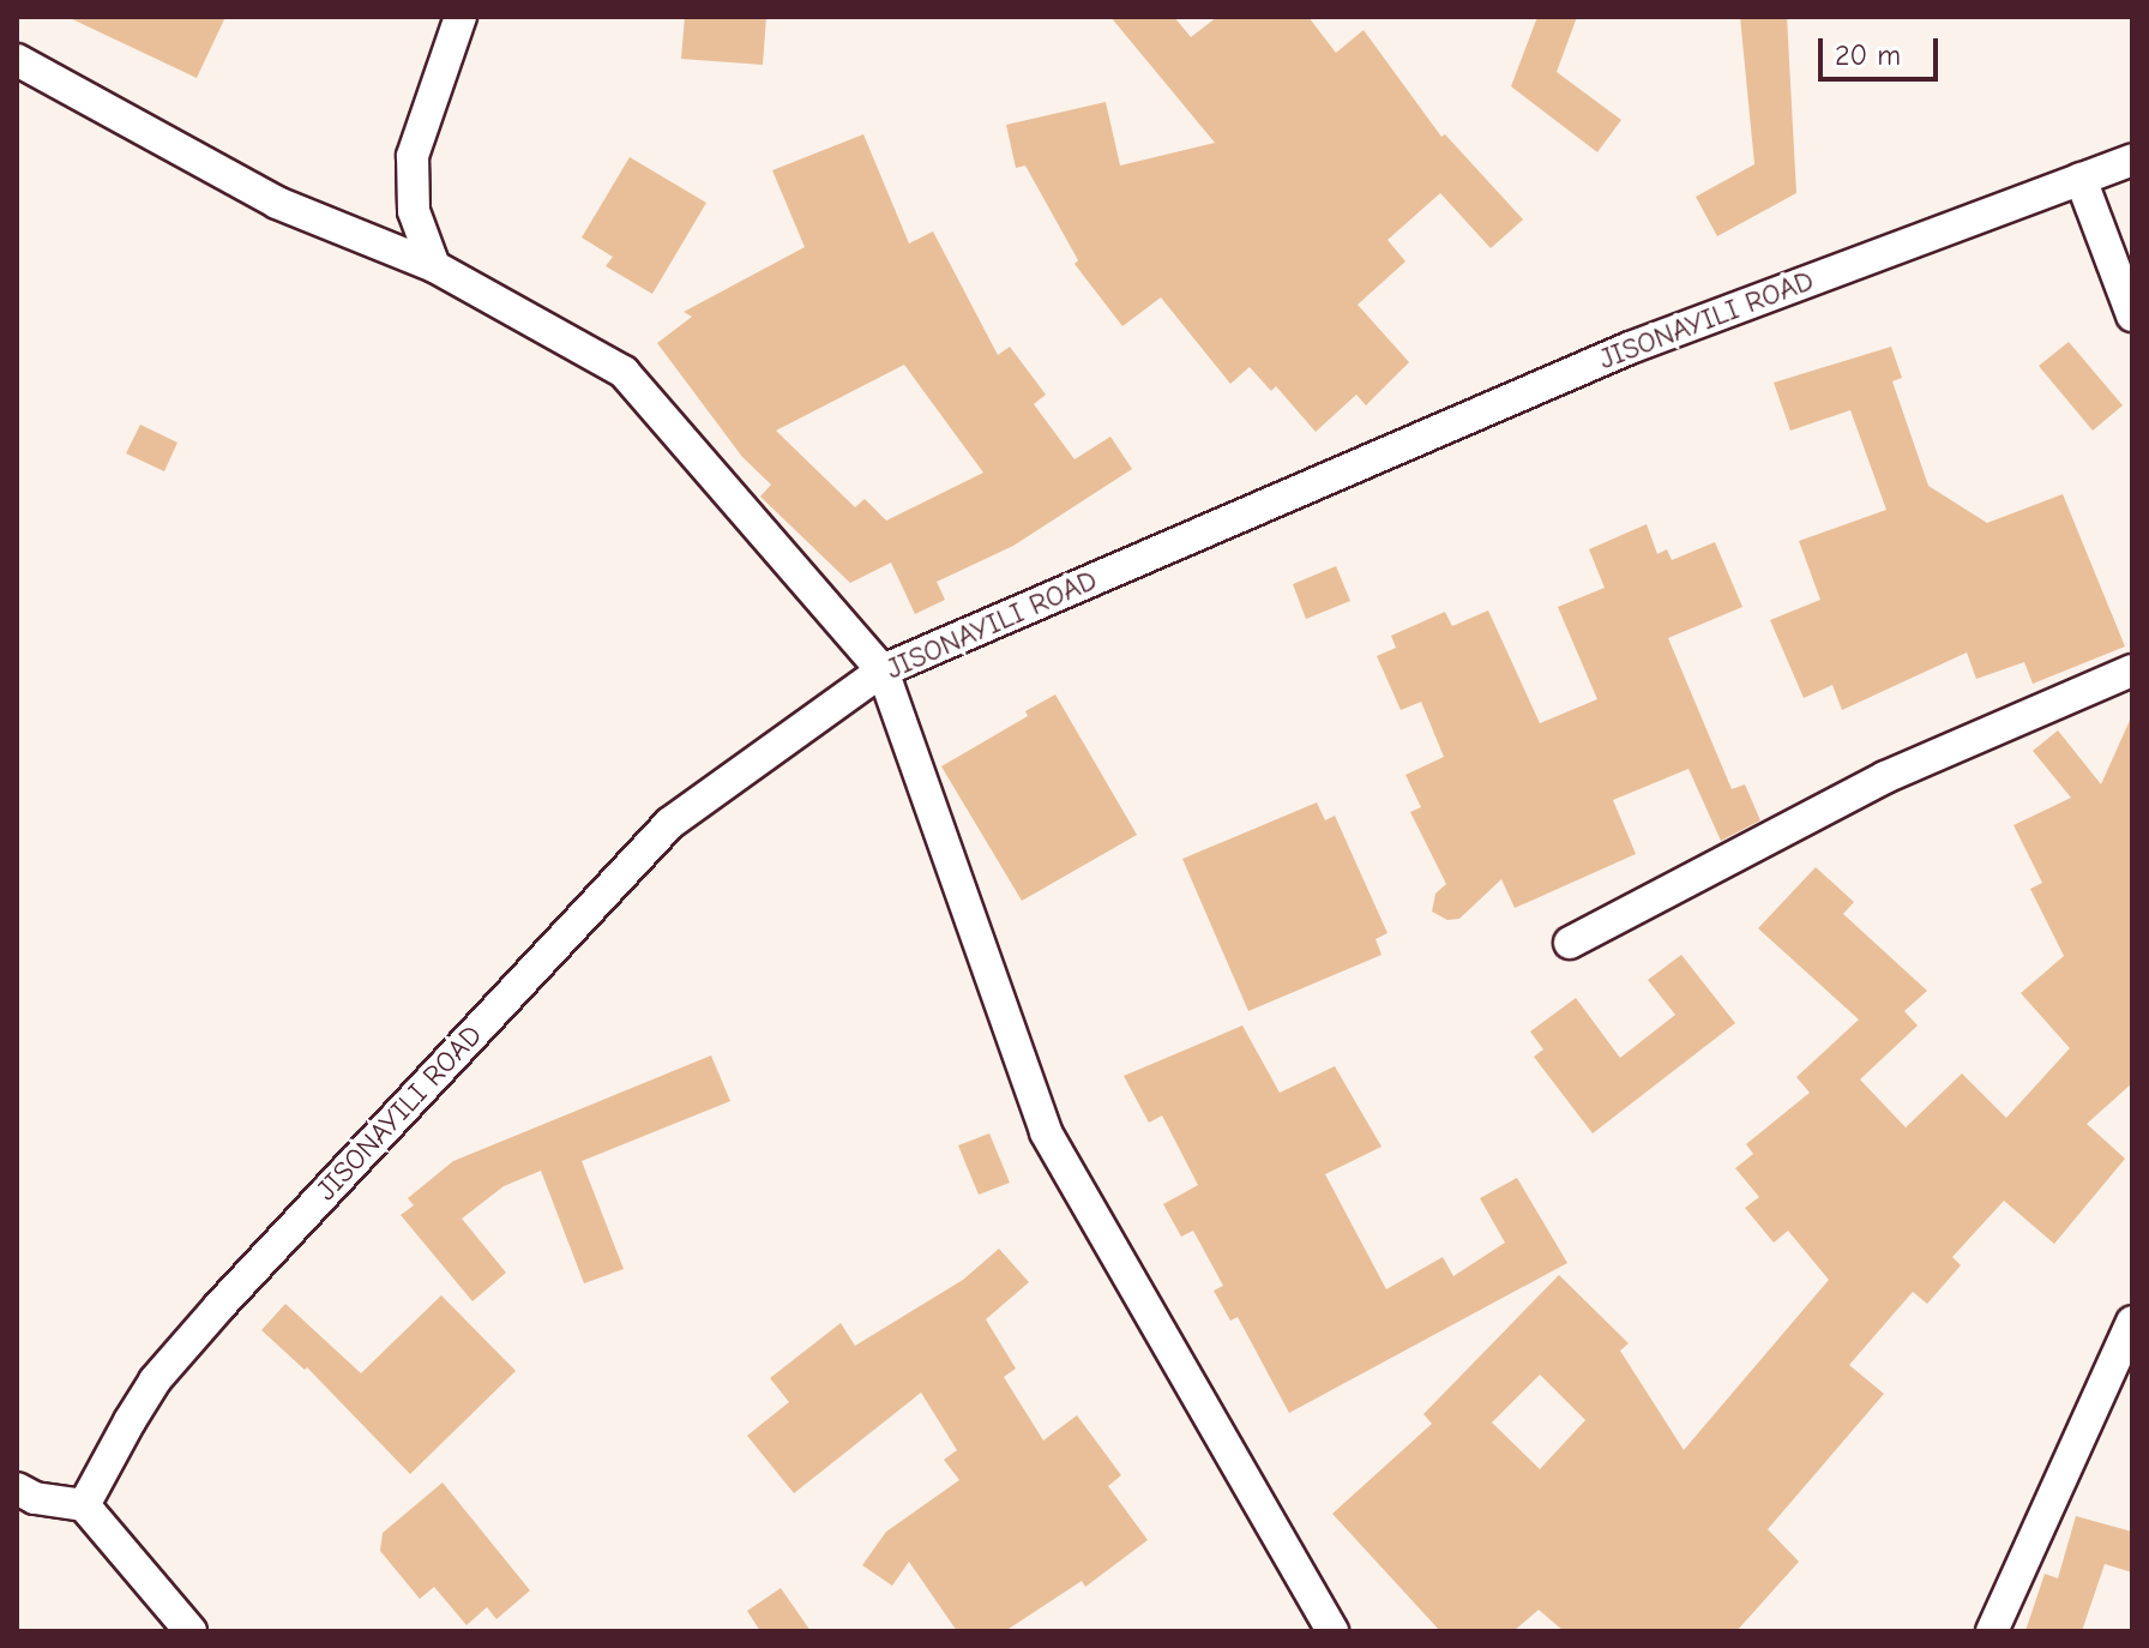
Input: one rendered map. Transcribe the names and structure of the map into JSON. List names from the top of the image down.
{
  "streets": {
    "street": ["JISONAYILI ROAD"]
  },
  "scale_bar": "20 m"
}
